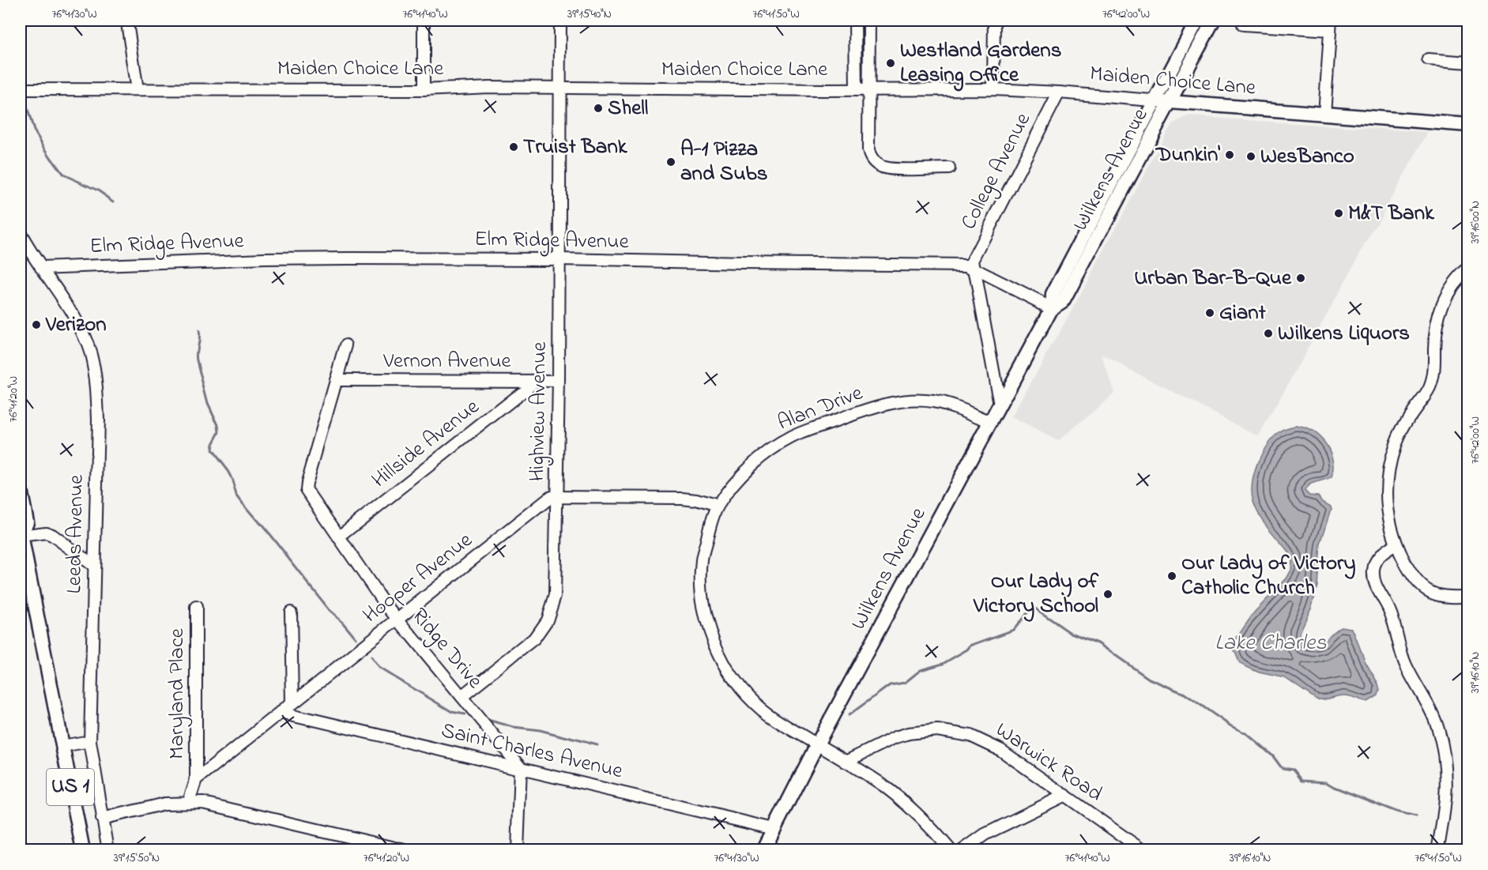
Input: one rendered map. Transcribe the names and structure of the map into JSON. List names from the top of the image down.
{
  "streets": {
    "main road": ["Maiden Choice Lane", "Wilkens Avenue", "US 1"],
    "street": [
      "College Avenue",
      "Elm Ridge Avenue",
      "Vernon Avenue",
      "Alan Drive",
      "Highview Avenue",
      "Hillside Avenue",
      "Leeds Avenue",
      "Hooper Avenue",
      "Ridge Drive",
      "Maryland Place",
      "Saint Charles Avenue",
      "Warwick Road"
    ]
  },
  "crossings": [
    ["Maiden Choice Lane", "Wilkens Avenue"],
    ["Maiden Choice Lane", "College Avenue"],
    ["Maiden Choice Lane", "Highview Avenue"],
    ["Wilkens Avenue", "Elm Ridge Avenue"],
    ["Wilkens Avenue", "Alan Drive"],
    ["Wilkens Avenue", "Saint Charles Avenue"],
    ["College Avenue", "Elm Ridge Avenue"],
    ["Elm Ridge Avenue", "Highview Avenue"],
    ["Elm Ridge Avenue", "Leeds Avenue"],
    ["Vernon Avenue", "Highview Avenue"],
    ["Vernon Avenue", "Hillside Avenue"],
    ["Vernon Avenue", "Ridge Drive"],
    ["Alan Drive", "Warwick Road"],
    ["Highview Avenue", "Hooper Avenue"],
    ["Highview Avenue", "Ridge Drive"],
    ["Hillside Avenue", "Ridge Drive"],
    ["Hooper Avenue", "Ridge Drive"],
    ["Hooper Avenue", "Maryland Place"],
    ["Hooper Avenue", "Saint Charles Avenue"],
    ["Ridge Drive", "Saint Charles Avenue"]
  ],
  "water": ["Lake Charles"],
  "places": [
    "Westland Gardens Leasing Office",
    "Shell",
    "Truist Bank",
    "Dunkin'",
    "WesBanco",
    "A-1 Pizza and Subs",
    "M&T Bank",
    "Urban Bar-B-Que",
    "Giant",
    "Verizon",
    "Wilkens Liquors",
    "Our Lady of Victory Catholic Church",
    "Our Lady of Victory School"
  ],
  "coordinates": [
    "76°41'30\"W",
    "76°41'40\"W",
    "39°15'40\"N",
    "76°41'50\"W",
    "76°42'00\"W",
    "39°16'00\"N",
    "76°41'20\"W",
    "39°16'10\"N",
    "39°15'50\"N"
  ]
}
